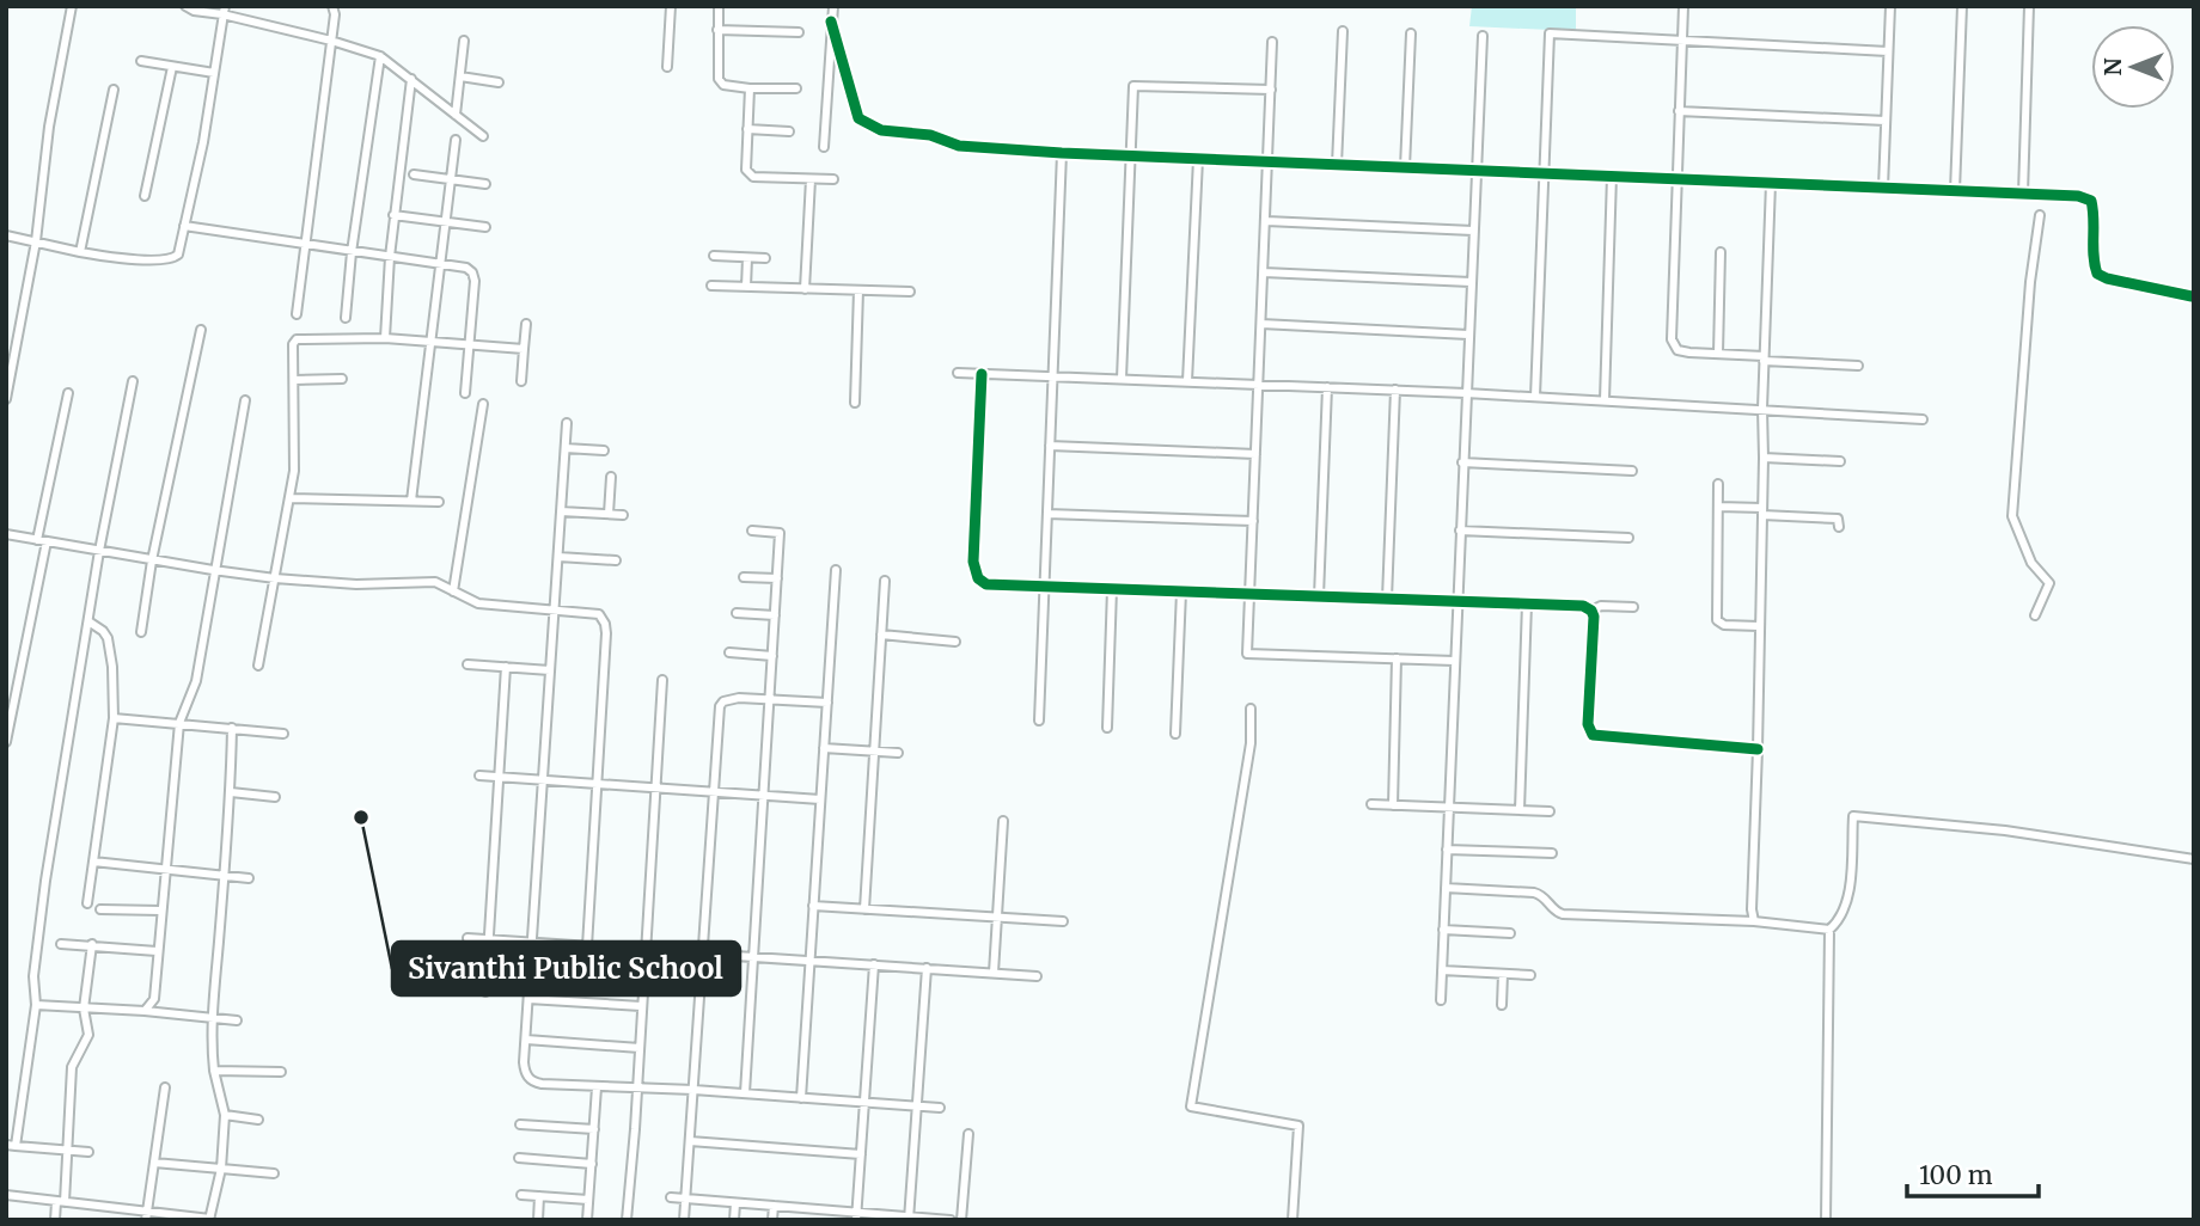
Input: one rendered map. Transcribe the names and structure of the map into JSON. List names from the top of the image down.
{
  "places": ["Sivanthi Public School"],
  "scale_bar": "100 m",
  "north": "left"
}
